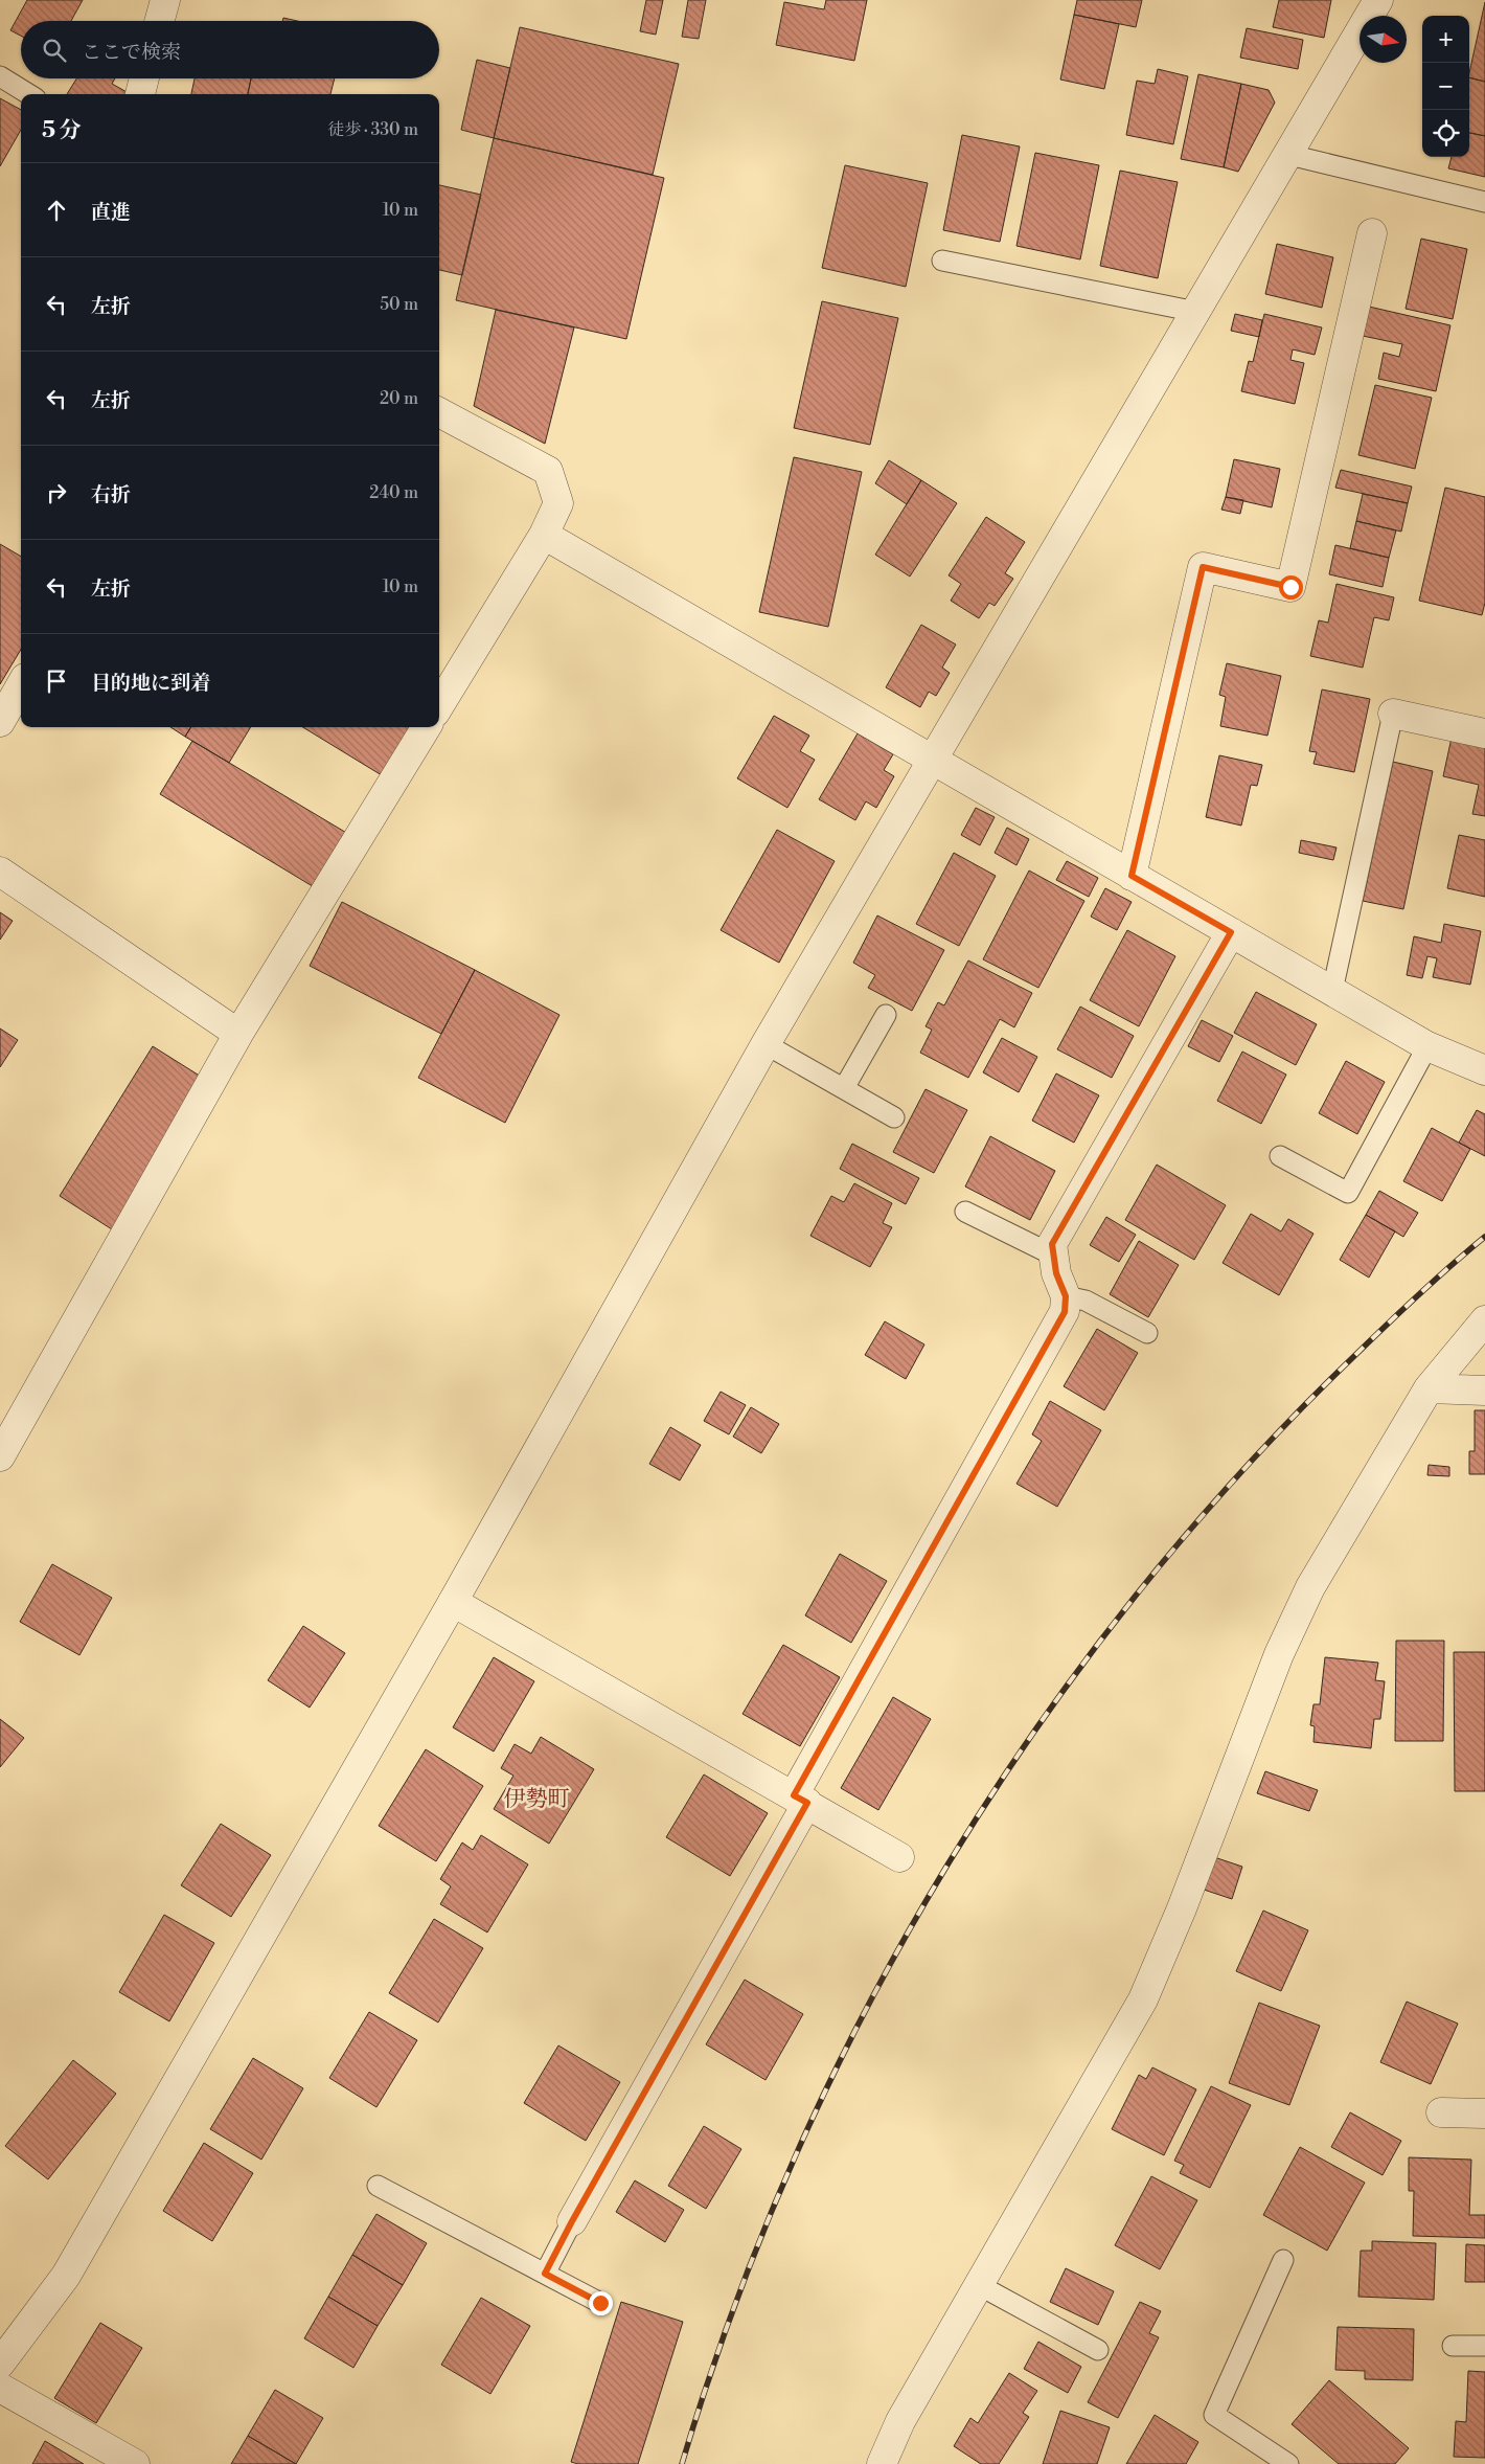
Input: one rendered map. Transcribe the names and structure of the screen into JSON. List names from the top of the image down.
{
  "districts": ["伊勢町"],
  "north": "right",
  "page": {
    "map_buttons": ["+", "−"],
    "search": "ここで検索",
    "heading": ["5 分", "徒歩 · 330 m"],
    "list": [
      ["直進", "10 m"],
      ["左折", "50 m"],
      ["左折", "20 m"],
      ["右折", "240 m"],
      ["左折", "10 m"],
      "目的地に到着"
    ]
  }
}
